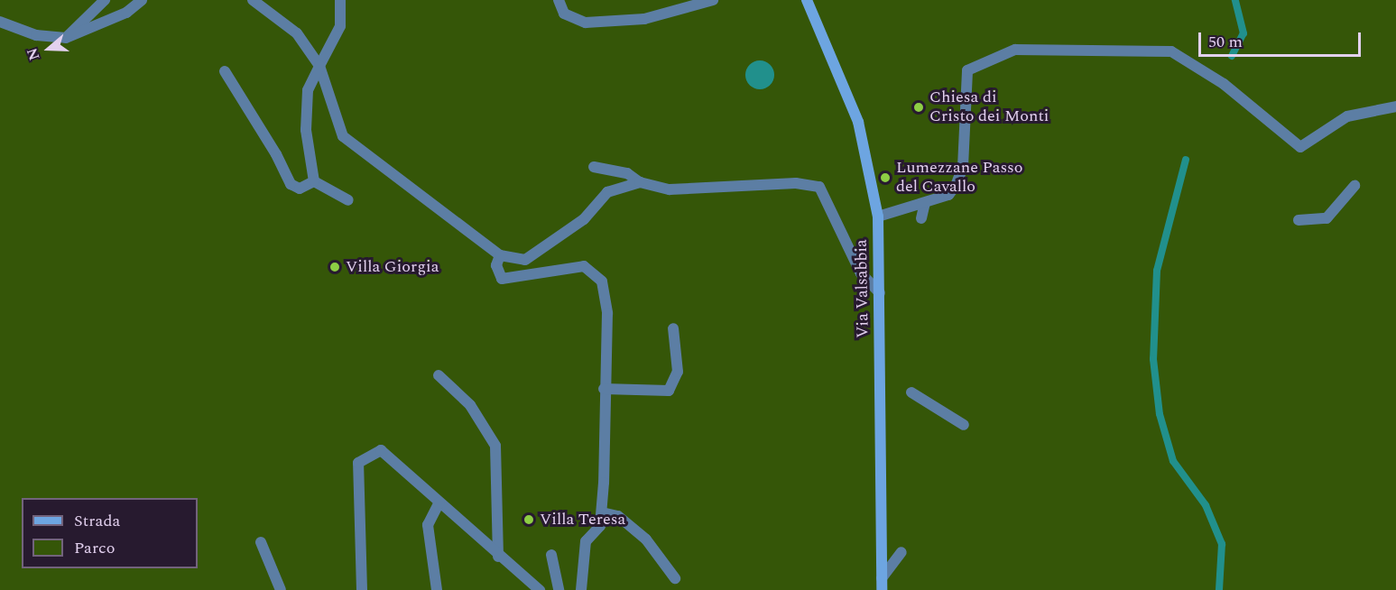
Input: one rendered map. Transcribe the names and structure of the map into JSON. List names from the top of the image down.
{
  "streets": {
    "main road": ["Via Valsabbia"]
  },
  "places": [
    "Chiesa di Cristo dei Monti",
    "Lumezzane Passo del Cavallo",
    "Villa Giorgia",
    "Villa Teresa"
  ],
  "legend": ["Strada", "Parco"],
  "scale_bar": "50 m",
  "north": "left"
}
